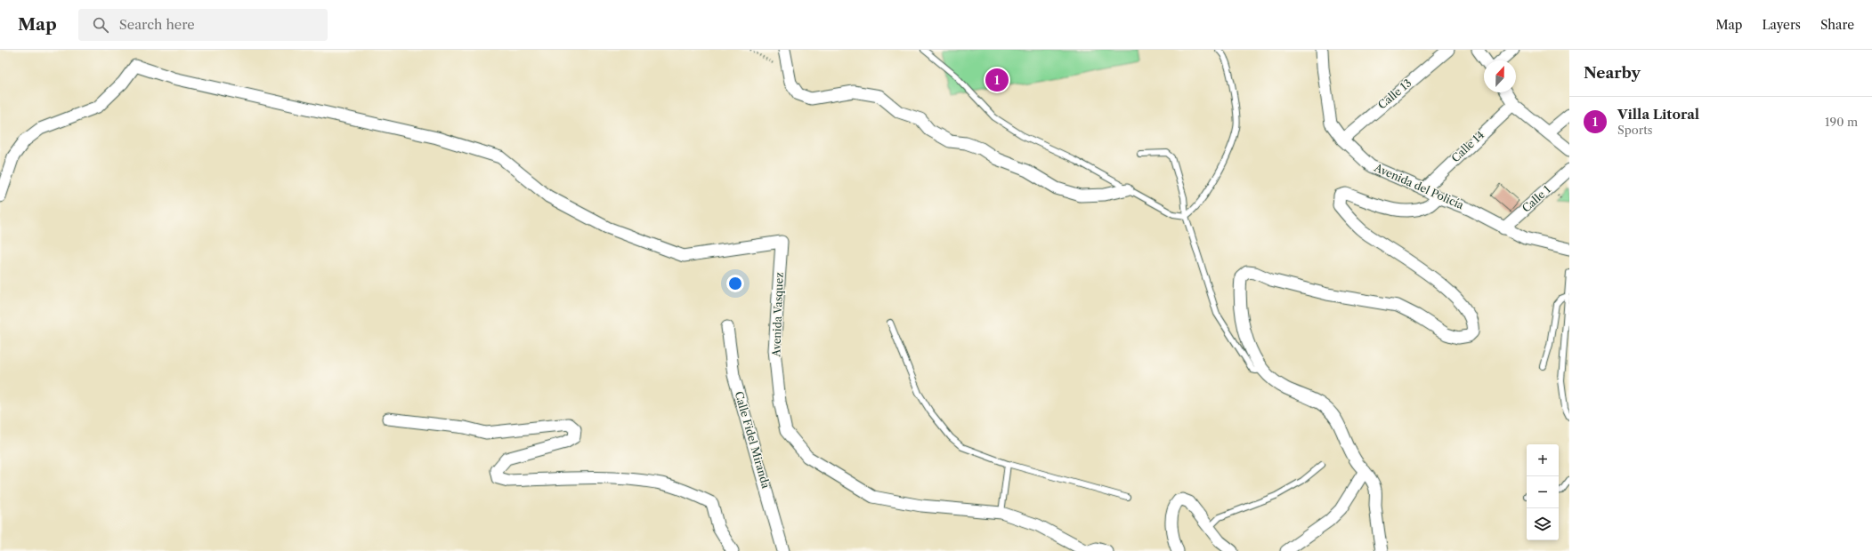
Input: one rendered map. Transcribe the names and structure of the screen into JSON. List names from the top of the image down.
{
  "streets": {
    "street": [
      "Calle 13",
      "Calle 14",
      "Avenida del Policía",
      "Calle 1",
      "Avenida Vasquez",
      "Calle Fidel Miranda"
    ]
  },
  "crossings": [
    ["Calle 13", "Avenida del Policía"],
    ["Calle 14", "Avenida del Policía"],
    ["Avenida del Policía", "Calle 1"]
  ],
  "north": "top",
  "page": {
    "header": "Map",
    "search": "Search here",
    "nav": ["Map", "Layers", "Share"],
    "heading": "Nearby",
    "pins": "1",
    "list": [
      {
        "mark": "1",
        "name": "Villa Litoral",
        "note": "Sports",
        "value": "190 m"
      }
    ],
    "map_buttons": ["+", "−"]
  }
}
